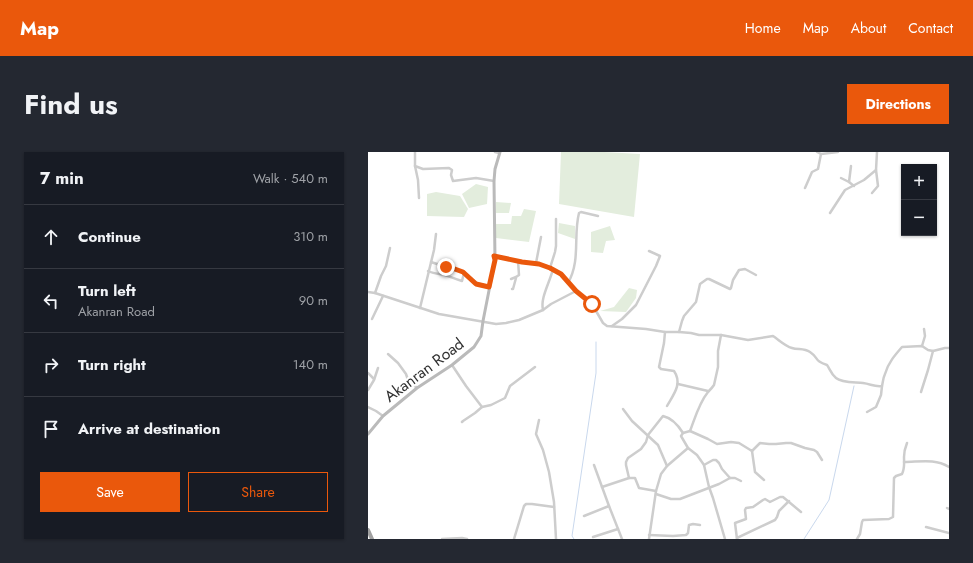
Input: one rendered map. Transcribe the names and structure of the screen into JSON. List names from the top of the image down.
{
  "streets": {
    "main road": ["Akanran Road"]
  },
  "page": {
    "header": "Map",
    "nav": [
      "Home",
      "Map",
      "About",
      "Contact"
    ],
    "title": "Find us",
    "buttons": [
      "Directions",
      ["Save", "Share"]
    ],
    "heading": ["7 min", "Walk · 540 m"],
    "map_buttons": ["+", "−"],
    "list": [
      ["Continue", "310 m"],
      ["Turn left", "Akanran Road", "90 m"],
      ["Turn right", "140 m"],
      "Arrive at destination"
    ]
  }
}
